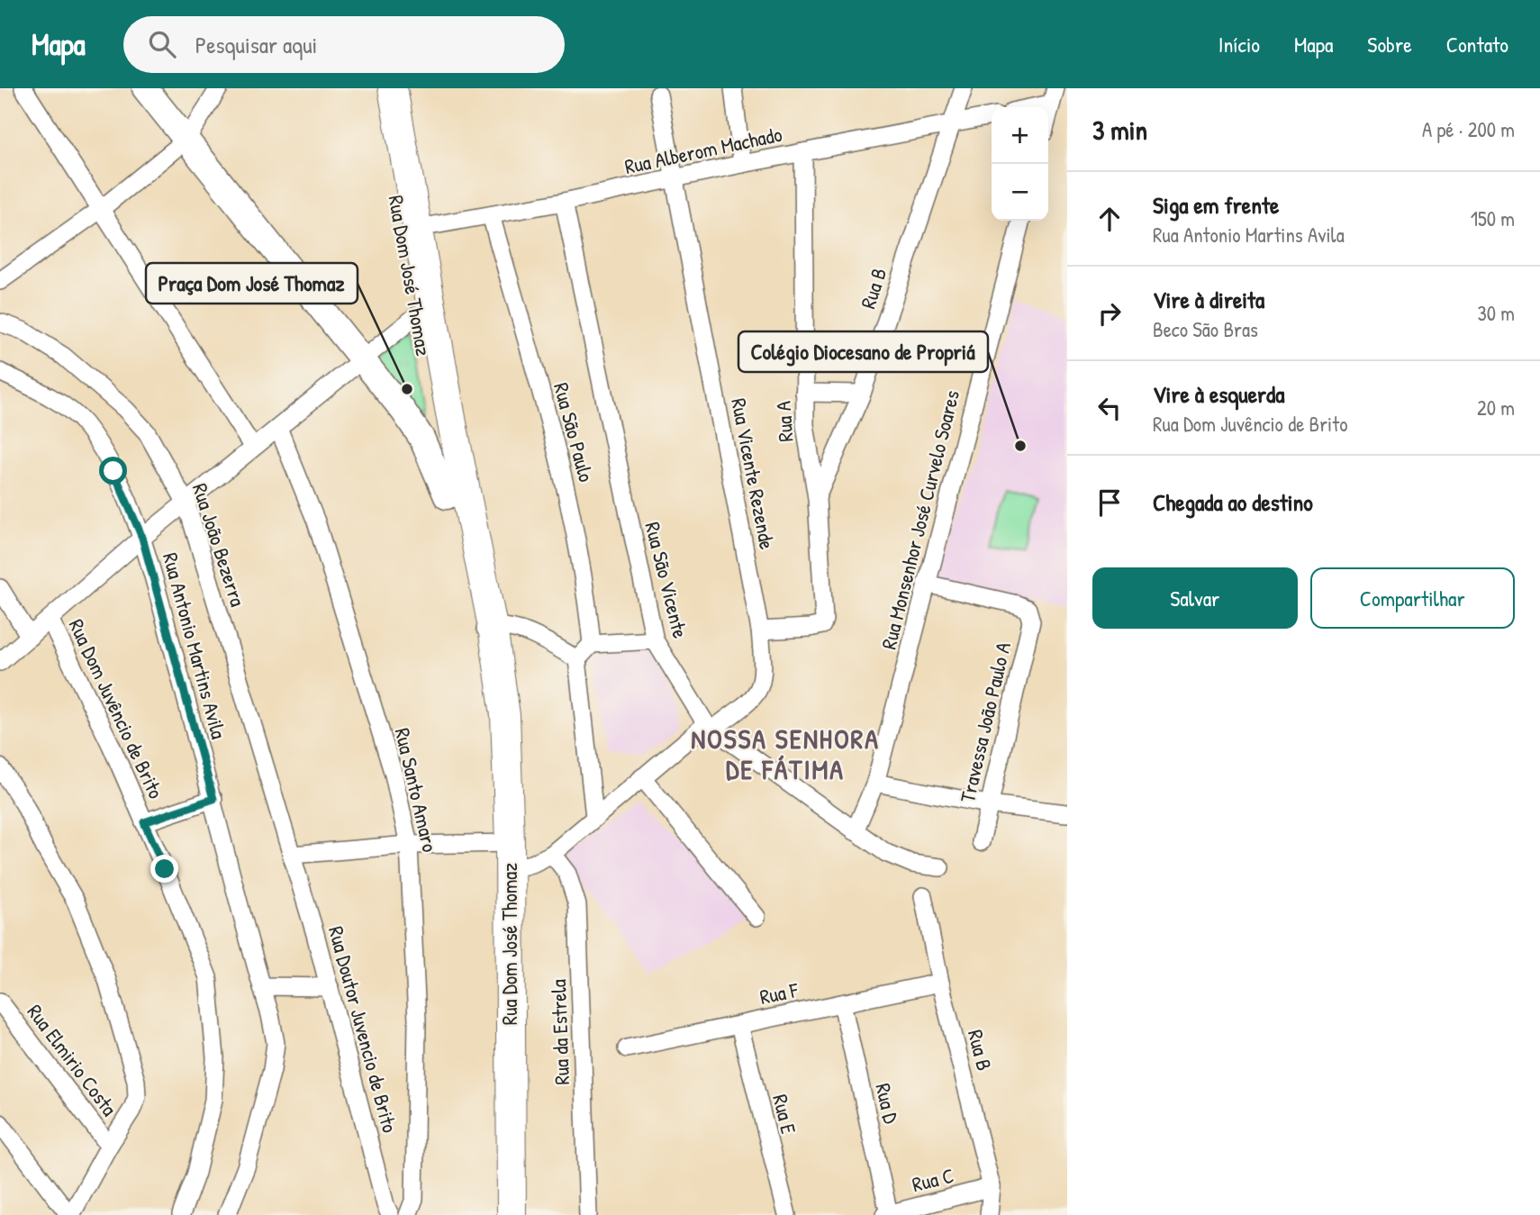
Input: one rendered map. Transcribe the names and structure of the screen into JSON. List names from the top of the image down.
{
  "streets": {
    "main road": ["Rua Dom José Thomaz"],
    "street": [
      "Rua Alberom Machado",
      "Rua B",
      "Rua A",
      "Rua São Paulo",
      "Rua Vicente Rezende",
      "Rua Monsenhor José Curvelo Soares",
      "Rua João Bezerra",
      "Rua São Vicente",
      "Rua Antonio Martins Avila",
      "Rua Dom Juvêncio de Brito",
      "Travessa João Paulo A",
      "Rua Santo Amaro",
      "Rua F",
      "Rua Doutor Juvencio de Brito",
      "Rua da Estrela",
      "Rua Elmirio Costa",
      "Rua D",
      "Rua E",
      "Rua C"
    ]
  },
  "crossings": [
    ["Rua Alberom Machado", "Rua Dom José Thomaz"],
    ["Rua Alberom Machado", "Rua B"],
    ["Rua Alberom Machado", "Rua A"],
    ["Rua Alberom Machado", "Rua São Paulo"],
    ["Rua Alberom Machado", "Rua Vicente Rezende"],
    ["Rua Alberom Machado", "Rua São Vicente"],
    ["Rua B", "Rua A"],
    ["Rua B", "Rua F"],
    ["Rua B", "Rua C"],
    ["Rua A", "Rua Vicente Rezende"],
    ["Rua Vicente Rezende", "Rua São Vicente"],
    ["Rua Monsenhor José Curvelo Soares", "Rua São Vicente"],
    ["Rua Monsenhor José Curvelo Soares", "Travessa João Paulo A"],
    ["Rua João Bezerra", "Rua Doutor Juvencio de Brito"],
    ["Rua F", "Rua D"],
    ["Rua F", "Rua E"],
    ["Rua D", "Rua C"]
  ],
  "districts": ["NOSSA SENHORA DE FÁTIMA"],
  "places": ["Praça Dom José Thomaz", "Colégio Diocesano de Propriá"],
  "page": {
    "header": "Mapa",
    "search": "Pesquisar aqui",
    "nav": [
      "Início",
      "Mapa",
      "Sobre",
      "Contato"
    ],
    "heading": ["3 min", "A pé · 200 m"],
    "map_buttons": ["+", "−"],
    "list": [
      ["Siga em frente", "Rua Antonio Martins Avila", "150 m"],
      ["Vire à direita", "Beco São Bras", "30 m"],
      ["Vire à esquerda", "Rua Dom Juvêncio de Brito", "20 m"],
      "Chegada ao destino"
    ],
    "buttons": ["Salvar", "Compartilhar"]
  }
}
